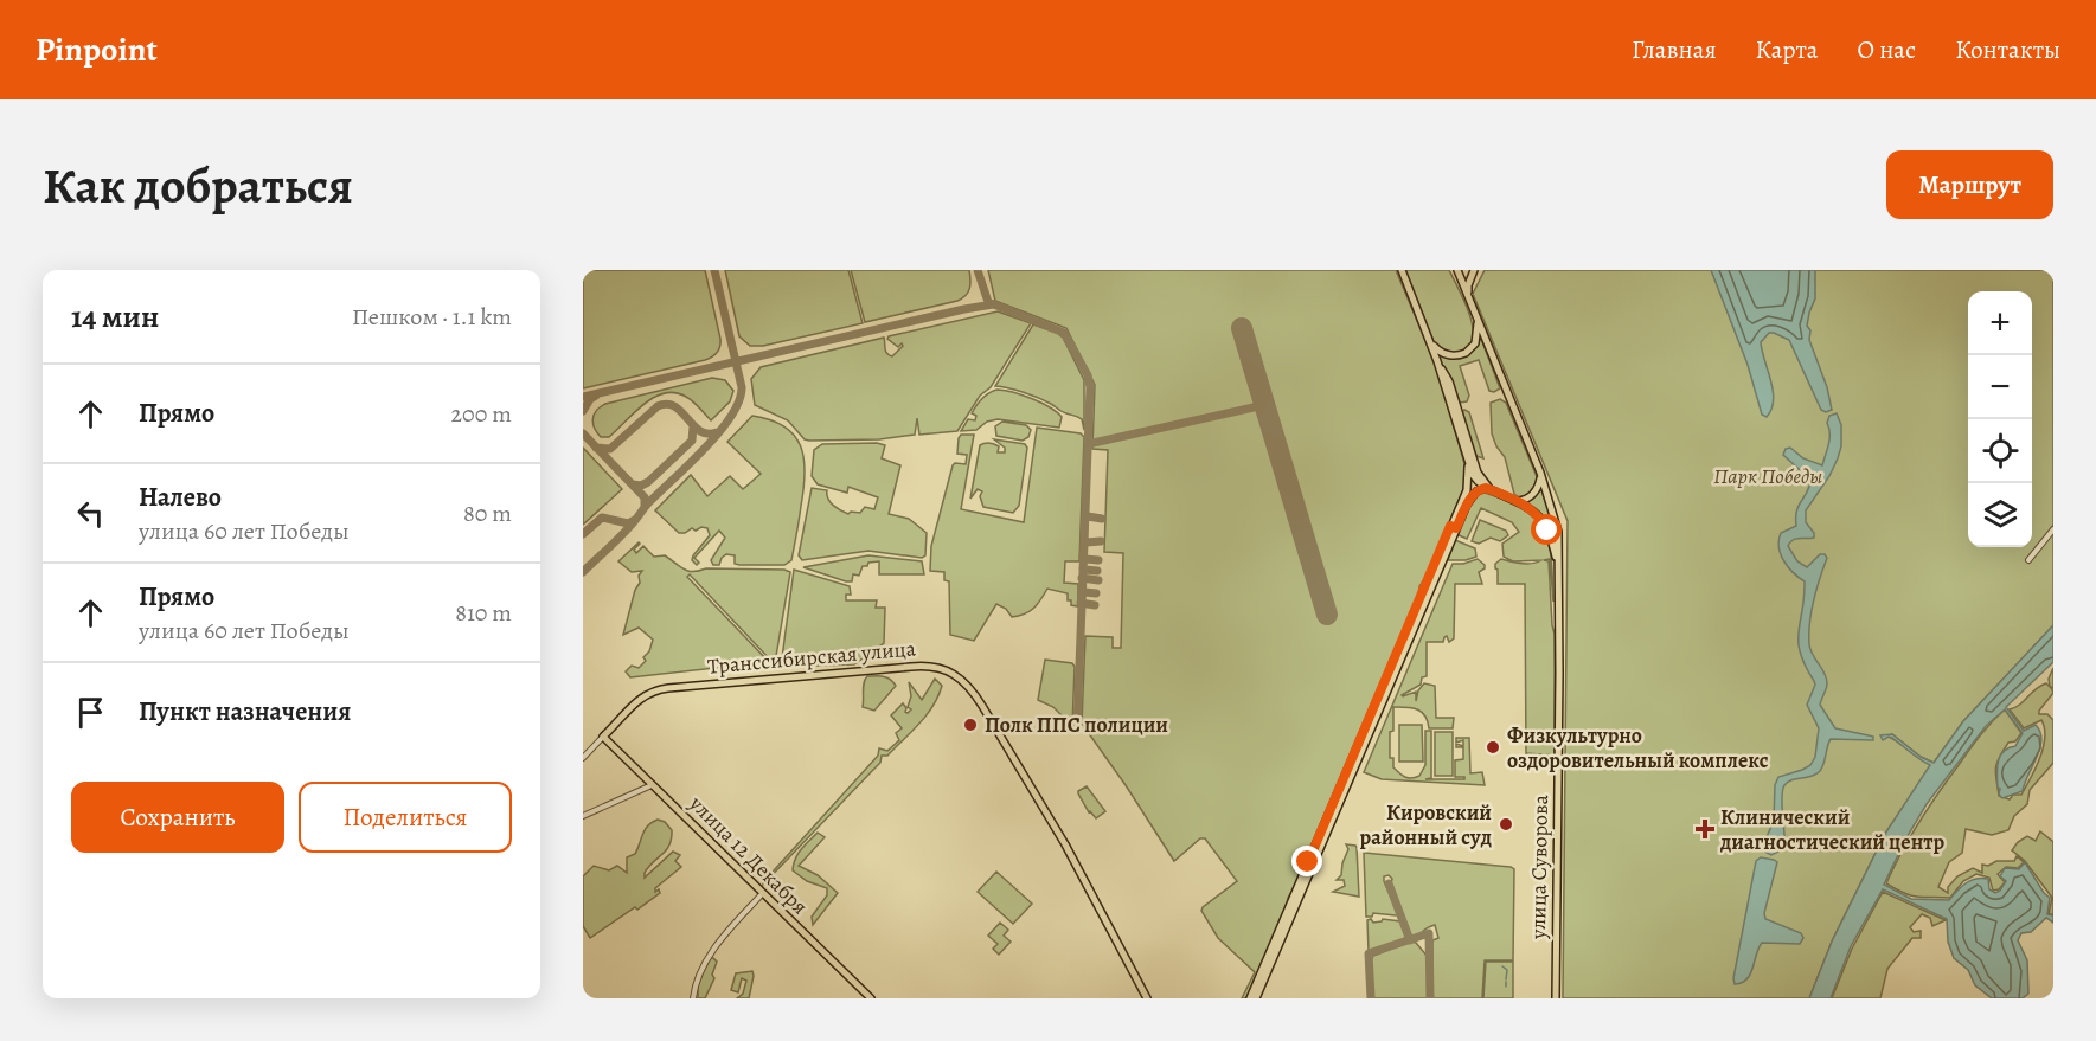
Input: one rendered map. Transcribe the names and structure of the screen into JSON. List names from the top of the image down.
{
  "streets": {
    "main road": ["Транссибирская улица", "улица 12 Декабря", "улица Суворова"]
  },
  "crossings": [
    ["Транссибирская улица", "улица 12 Декабря"]
  ],
  "parks": ["Парк Победы"],
  "places": {
    "other": ["Полк ППС полиции", "Физкультурно оздоровительный комплекс", "Кировский районный суд"],
    "health": ["Клинический диагностический центр"]
  },
  "page": {
    "header": "Pinpoint",
    "nav": [
      "Главная",
      "Карта",
      "О нас",
      "Контакты"
    ],
    "buttons": [
      "Маршрут",
      ["Сохранить", "Поделиться"]
    ],
    "title": "Как добраться",
    "heading": ["14 мин", "Пешком · 1.1 km"],
    "map_buttons": ["+", "−"],
    "list": [
      ["Прямо", "200 m"],
      ["Налево", "улица 60 лет Победы", "80 m"],
      ["Прямо", "улица 60 лет Победы", "810 m"],
      "Пункт назначения"
    ]
  }
}
